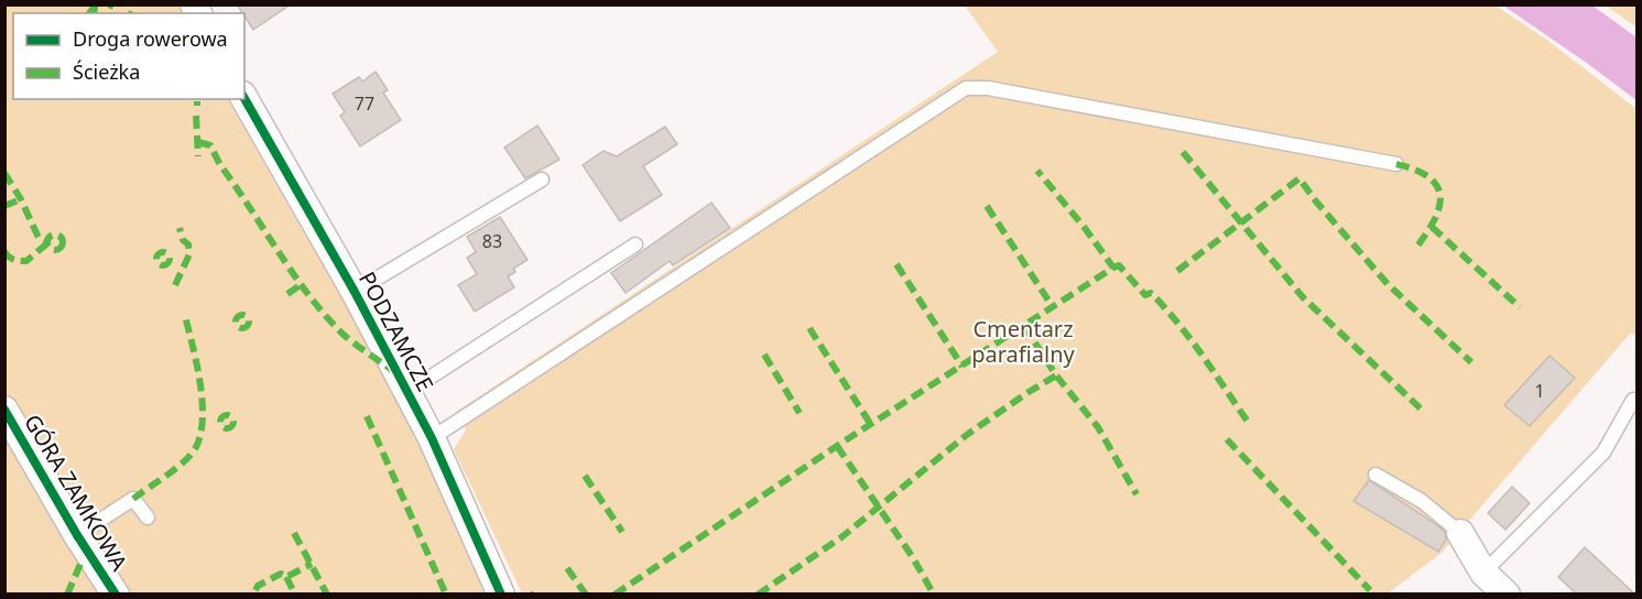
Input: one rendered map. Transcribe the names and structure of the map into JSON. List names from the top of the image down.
{
  "streets": {
    "street": ["PODZAMCZE", "GÓRA ZAMKOWA"]
  },
  "parks": ["Cmentarz parafialny"],
  "house_numbers": ["77", "83", "1"],
  "legend": ["Droga rowerowa", "Ścieżka"]
}
